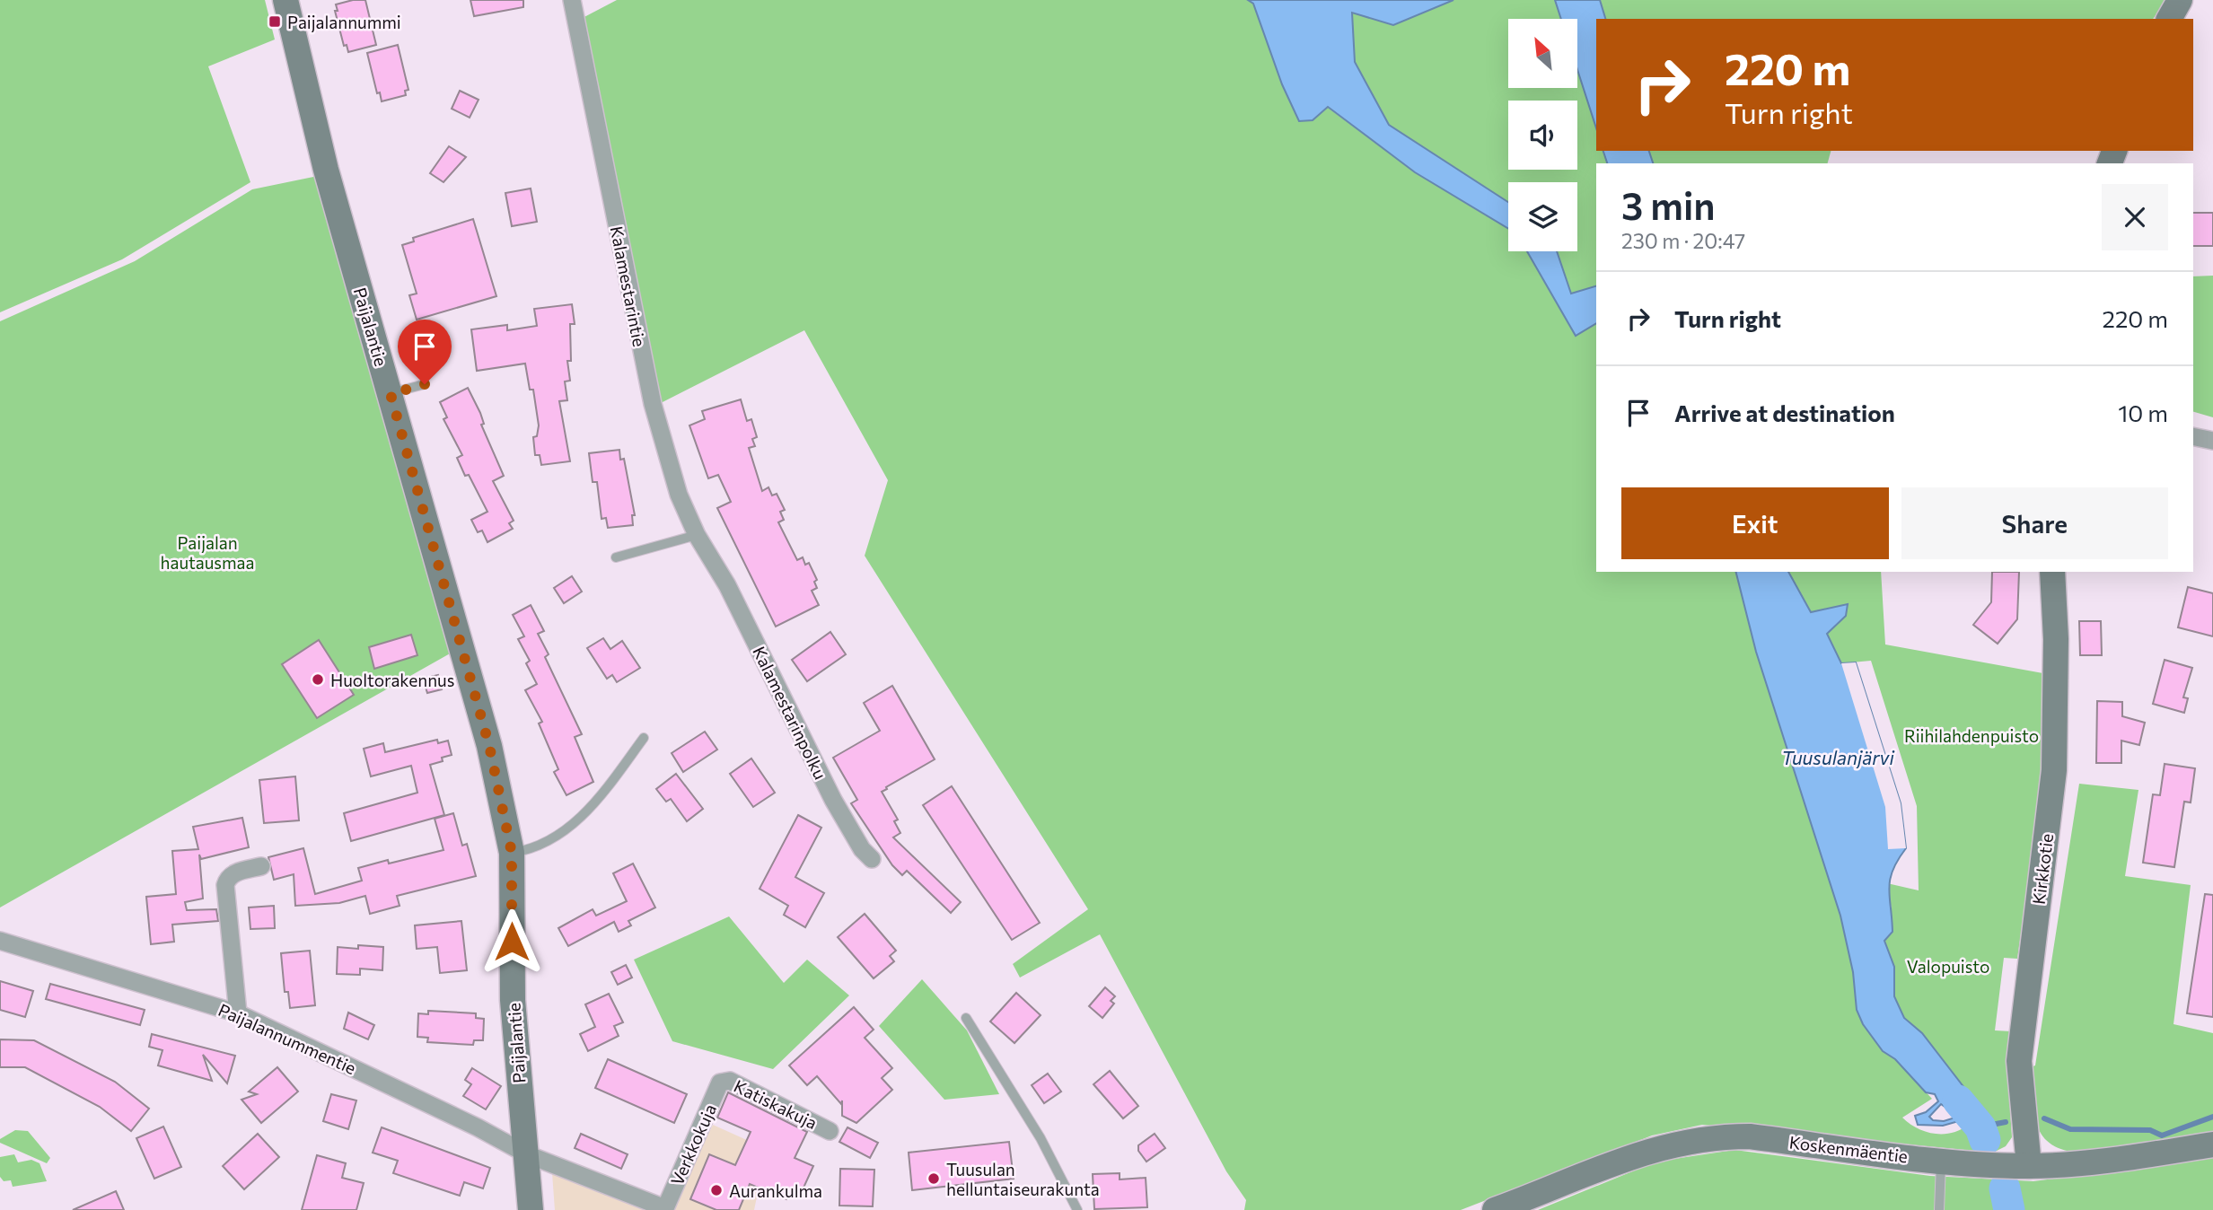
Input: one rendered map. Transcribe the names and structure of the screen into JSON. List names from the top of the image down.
{
  "streets": {
    "street": [
      "Kalamestarintie",
      "Paijalantie",
      "Kalamestarinpolku",
      "Kirkkotie",
      "Paijalannummentie",
      "Katiskakuja",
      "Verkkokuja",
      "Koskenmäentie"
    ]
  },
  "crossings": [
    ["Kalamestarintie", "Kalamestarinpolku"],
    ["Paijalantie", "Paijalannummentie"],
    ["Paijalantie", "Verkkokuja"],
    ["Kirkkotie", "Koskenmäentie"],
    ["Paijalannummentie", "Verkkokuja"],
    ["Katiskakuja", "Verkkokuja"]
  ],
  "water": ["Tuusulanjärvi"],
  "parks": ["Paijalan hautausmaa", "Riihilahdenpuisto", "Valopuisto"],
  "places": {
    "transit": ["Paijalannummi"],
    "other": ["Huoltorakennus", "Tuusulan helluntaiseurakunta", "Aurankulma"]
  },
  "north": "top left",
  "page": {
    "turn": ["220 m", "Turn right"],
    "heading": ["3 min", "230 m · 20:47"],
    "list": [
      {
        "name": "Turn right",
        "value": "220 m"
      },
      {
        "name": "Arrive at destination",
        "value": "10 m"
      }
    ],
    "buttons": ["Exit", "Share"]
  }
}
